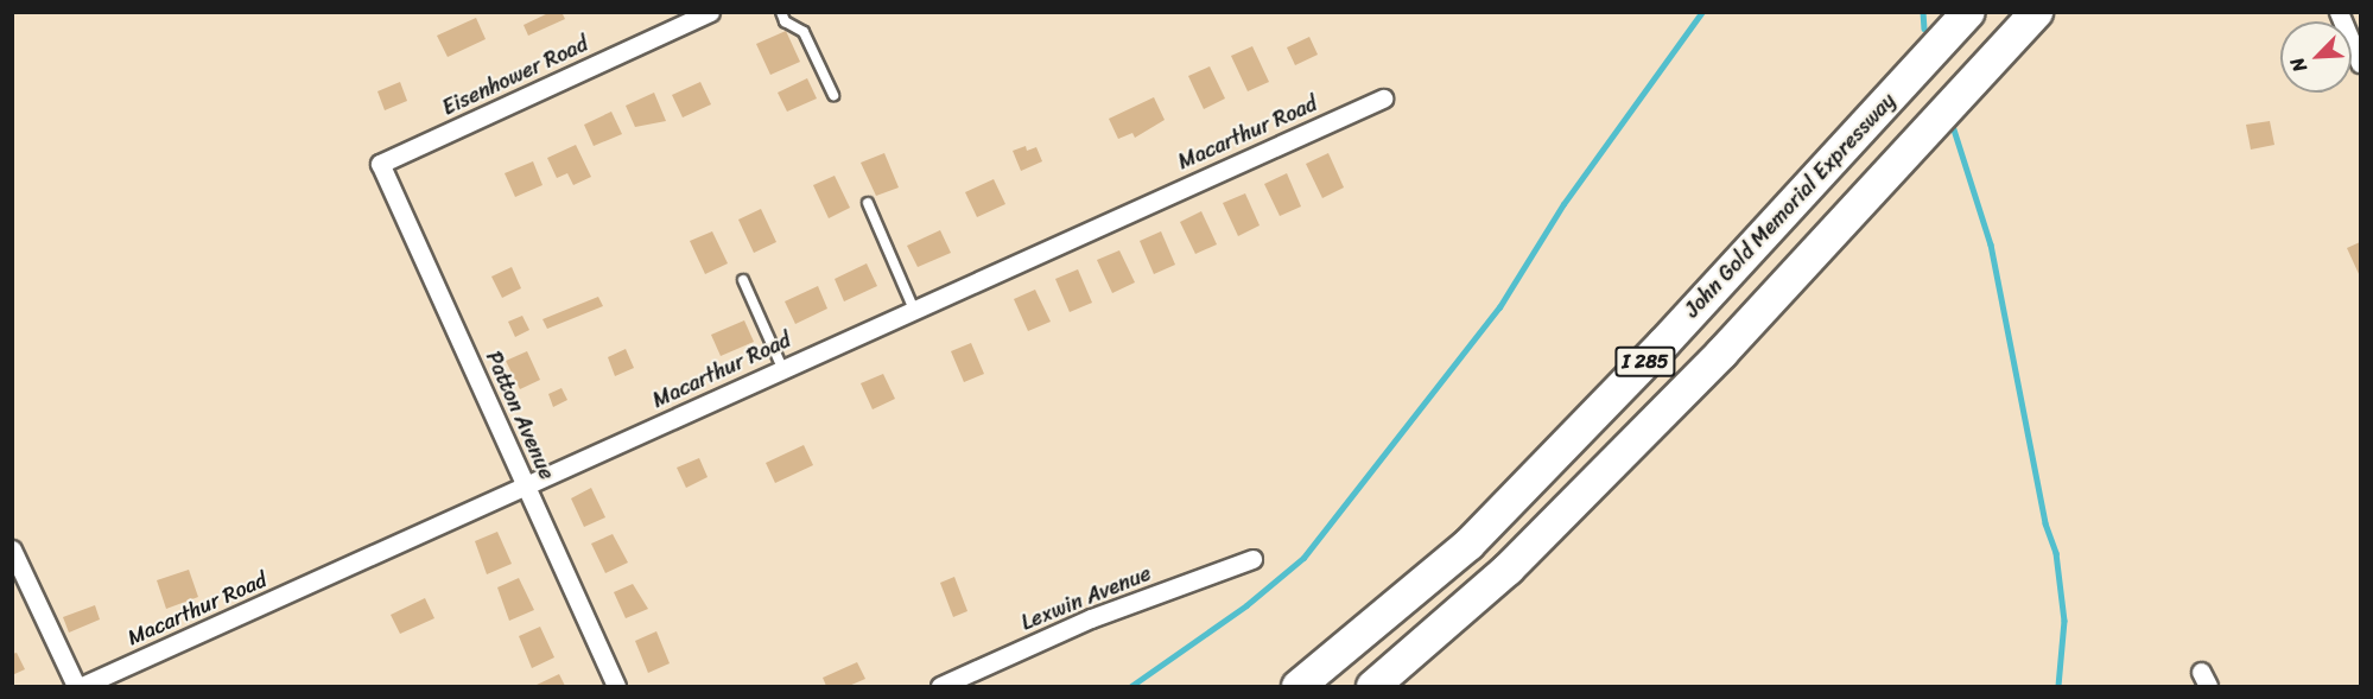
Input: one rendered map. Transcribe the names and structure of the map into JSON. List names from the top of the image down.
{
  "streets": {
    "highway": ["John Gold Memorial Expressway", "I 285"],
    "street": [
      "Eisenhower Road",
      "Macarthur Road",
      "Patton Avenue",
      "Lexwin Avenue"
    ]
  },
  "crossings": [
    ["Eisenhower Road", "Patton Avenue"],
    ["Macarthur Road", "Patton Avenue"]
  ],
  "north": "bottom left"
}
